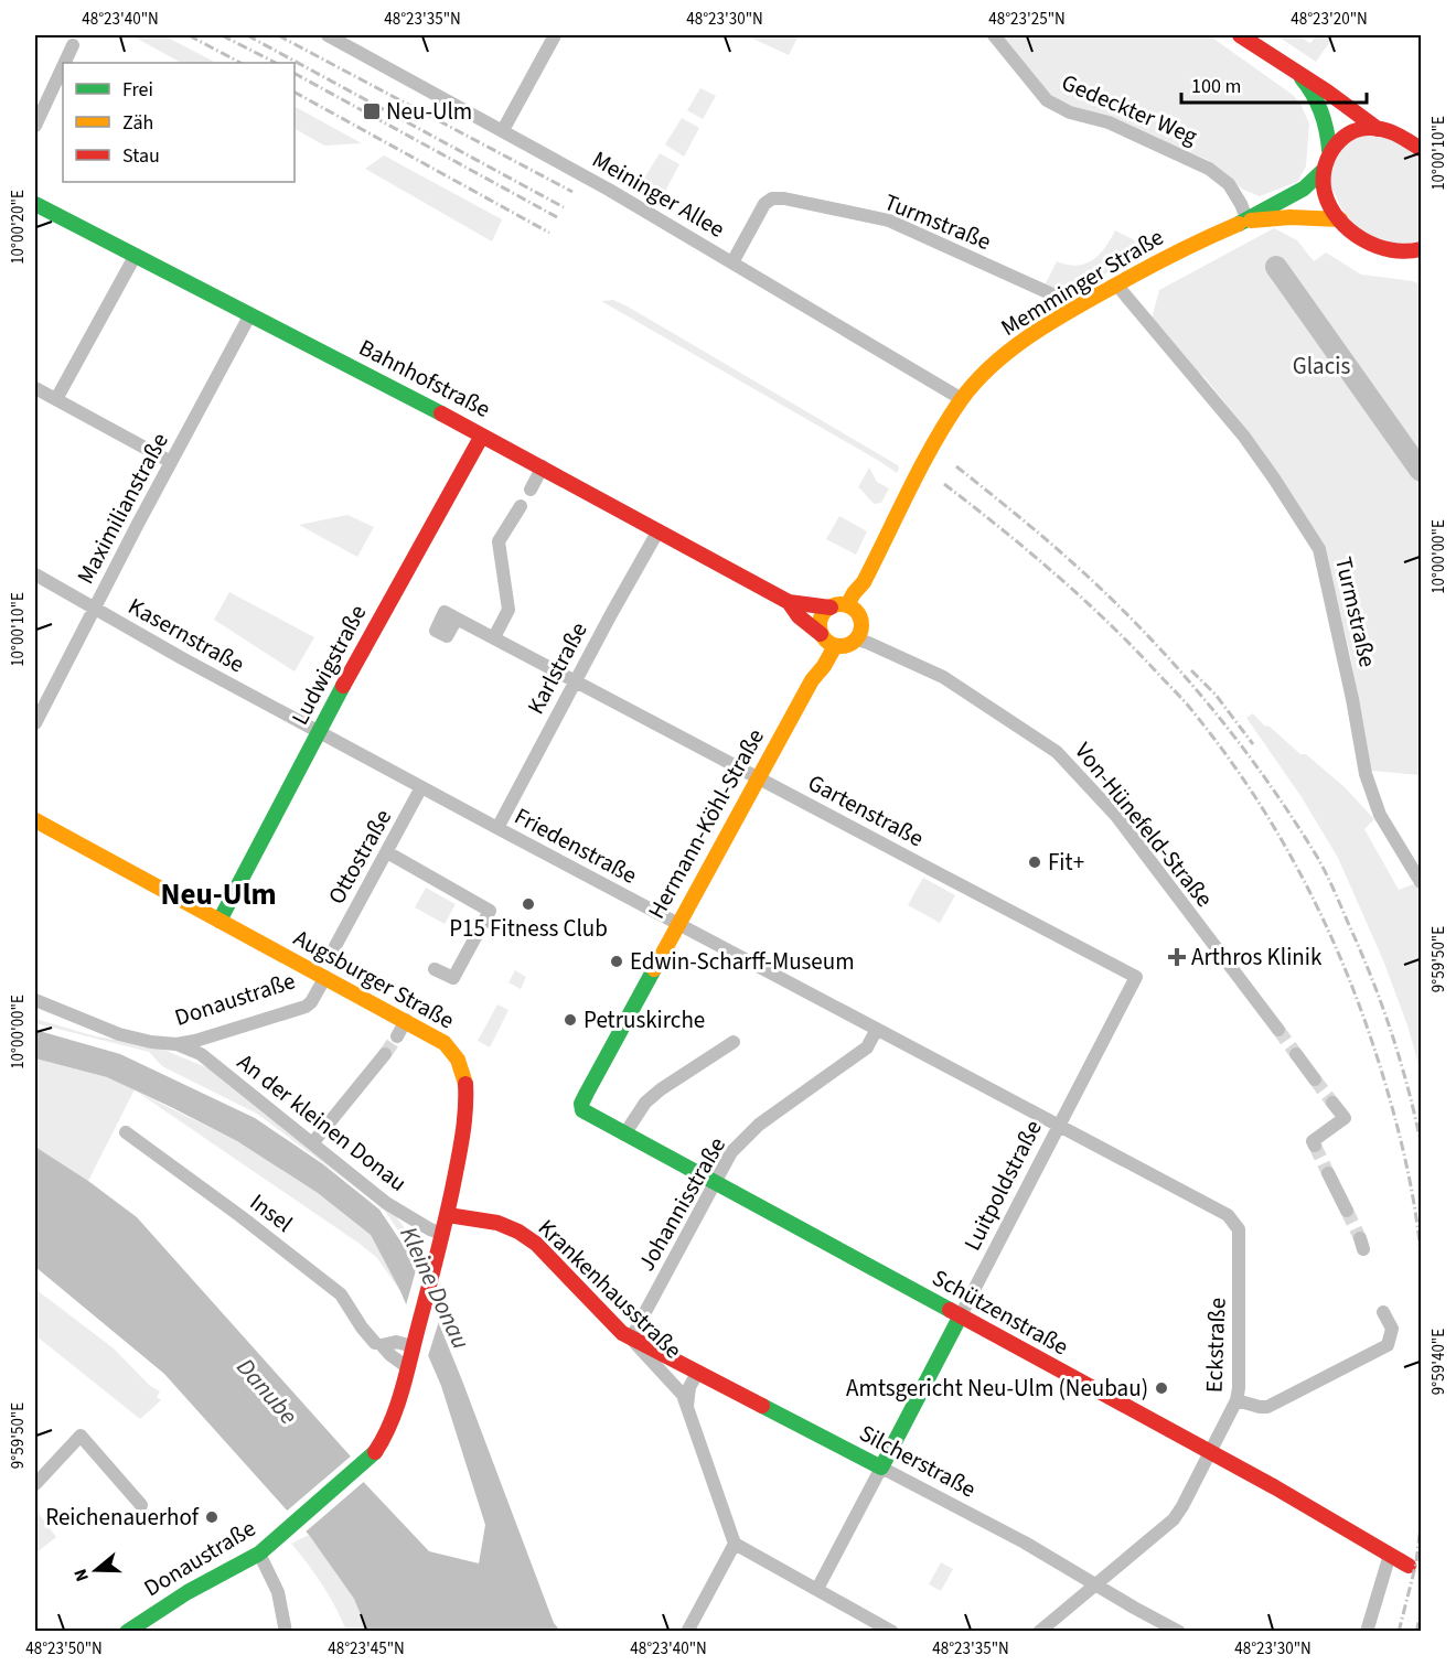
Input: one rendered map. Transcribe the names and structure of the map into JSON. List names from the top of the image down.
{
  "streets": {
    "street": [
      "Gedeckter Weg",
      "Meininger Allee",
      "Turmstraße",
      "Memminger Straße",
      "Bahnhofstraße",
      "Maximilianstraße",
      "Kasernstraße",
      "Ludwigstraße",
      "Karlstraße",
      "Gartenstraße",
      "Hermann-Köhl-Straße",
      "Von-Hünefeld-Straße",
      "Friedenstraße",
      "Ottostraße",
      "Augsburger Straße",
      "Donaustraße",
      "An der kleinen Donau",
      "Luitpoldstraße",
      "Johannisstraße",
      "Insel",
      "Krankenhausstraße",
      "Schützenstraße",
      "Eckstraße",
      "Silcherstraße"
    ]
  },
  "crossings": [
    ["Gedeckter Weg", "Memminger Straße"],
    ["Meininger Allee", "Turmstraße"],
    ["Meininger Allee", "Memminger Straße"],
    ["Turmstraße", "Memminger Straße"],
    ["Memminger Straße", "Bahnhofstraße"],
    ["Memminger Straße", "Hermann-Köhl-Straße"],
    ["Memminger Straße", "Von-Hünefeld-Straße"],
    ["Bahnhofstraße", "Maximilianstraße"],
    ["Bahnhofstraße", "Ludwigstraße"],
    ["Bahnhofstraße", "Karlstraße"],
    ["Bahnhofstraße", "Hermann-Köhl-Straße"],
    ["Bahnhofstraße", "Von-Hünefeld-Straße"],
    ["Maximilianstraße", "Kasernstraße"],
    ["Kasernstraße", "Ludwigstraße"],
    ["Kasernstraße", "Friedenstraße"],
    ["Ludwigstraße", "Friedenstraße"],
    ["Ludwigstraße", "Augsburger Straße"],
    ["Karlstraße", "Gartenstraße"],
    ["Karlstraße", "Friedenstraße"],
    ["Gartenstraße", "Hermann-Köhl-Straße"],
    ["Gartenstraße", "Luitpoldstraße"],
    ["Hermann-Köhl-Straße", "Von-Hünefeld-Straße"],
    ["Hermann-Köhl-Straße", "Friedenstraße"],
    ["Hermann-Köhl-Straße", "Schützenstraße"],
    ["Friedenstraße", "Ottostraße"],
    ["Friedenstraße", "Luitpoldstraße"],
    ["Friedenstraße", "Johannisstraße"],
    ["Friedenstraße", "Eckstraße"],
    ["Augsburger Straße", "Donaustraße"],
    ["Donaustraße", "An der kleinen Donau"],
    ["Donaustraße", "Krankenhausstraße"],
    ["Luitpoldstraße", "Schützenstraße"],
    ["Luitpoldstraße", "Eckstraße"],
    ["Luitpoldstraße", "Silcherstraße"],
    ["Johannisstraße", "Krankenhausstraße"],
    ["Johannisstraße", "Schützenstraße"],
    ["Johannisstraße", "Silcherstraße"],
    ["Krankenhausstraße", "Silcherstraße"],
    ["Schützenstraße", "Eckstraße"],
    ["Eckstraße", "Silcherstraße"]
  ],
  "districts": ["Neu-Ulm"],
  "water": ["Kleine Donau", "Danube"],
  "parks": ["Glacis"],
  "places": {
    "transit": ["Neu-Ulm"],
    "other": [
      "Fit+",
      "P15 Fitness Club",
      "Edwin-Scharff-Museum",
      "Petruskirche",
      "Amtsgericht Neu-Ulm (Neubau)",
      "Reichenauerhof"
    ],
    "health": ["Arthros Klinik"]
  },
  "legend": ["Frei", "Zäh", "Stau"],
  "scale_bar": "100 m",
  "north": "left",
  "coordinates": [
    "48°23'40\"N",
    "48°23'35\"N",
    "48°23'30\"N",
    "48°23'25\"N",
    "48°23'20\"N",
    "10°00'10\"E",
    "10°00'20\"E",
    "10°00'00\"E",
    "9°59'50\"E",
    "9°59'40\"E",
    "48°23'50\"N",
    "48°23'45\"N"
  ]
}
